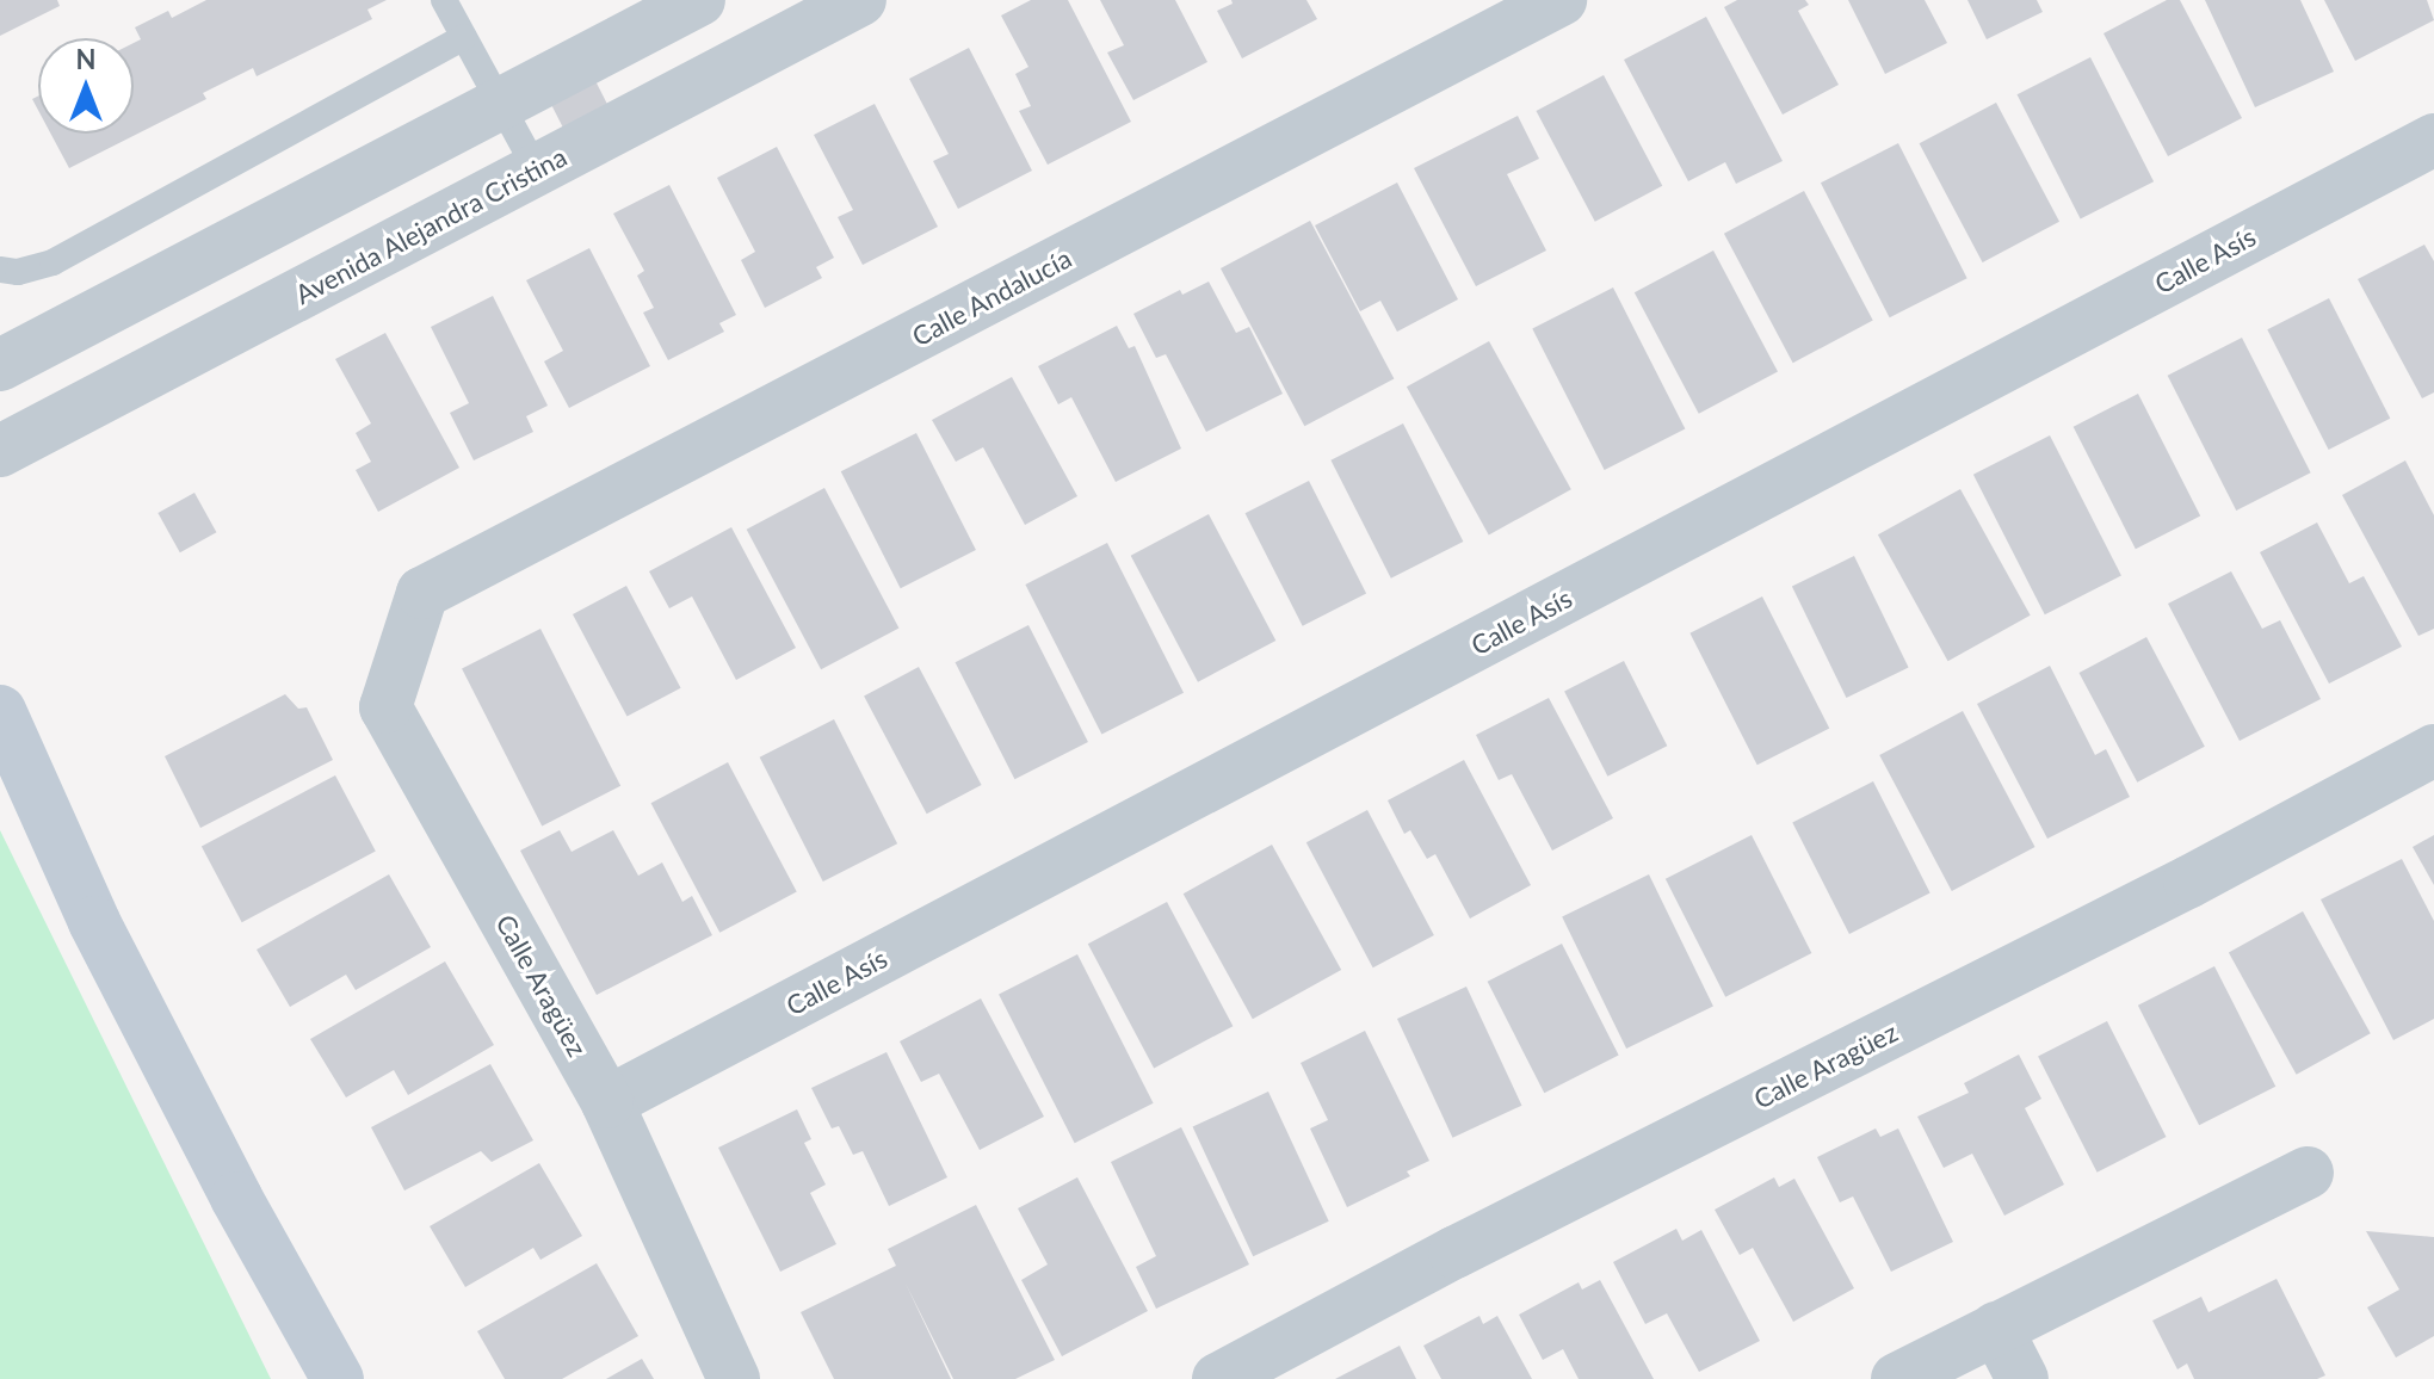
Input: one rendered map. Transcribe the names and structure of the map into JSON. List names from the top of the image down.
{
  "streets": {
    "street": [
      "Avenida Alejandra Cristina",
      "Calle Asís",
      "Calle Andalucía",
      "Calle Aragüez"
    ]
  },
  "crossings": [
    ["Calle Asís", "Calle Aragüez"],
    ["Calle Andalucía", "Calle Aragüez"]
  ],
  "north": "top"
}
